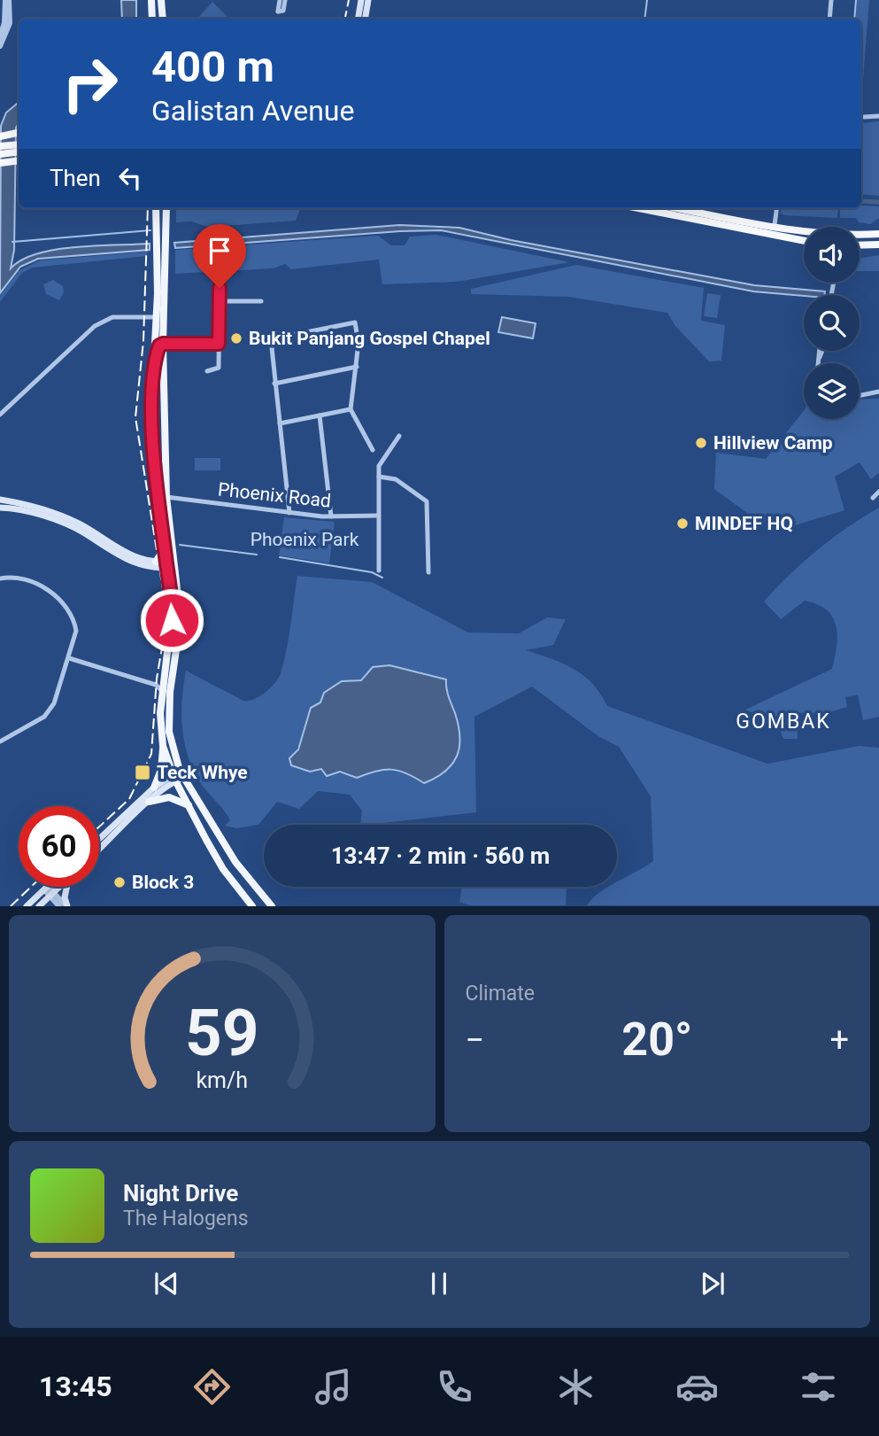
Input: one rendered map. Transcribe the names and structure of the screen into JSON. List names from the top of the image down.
{
  "streets": {
    "street": ["Phoenix Road"]
  },
  "districts": ["GOMBAK"],
  "parks": ["Phoenix Park"],
  "places": {
    "other": [
      "Bukit Panjang Gospel Chapel",
      "Hillview Camp",
      "MINDEF HQ",
      "Block 3"
    ],
    "transit": ["Teck Whye"]
  },
  "page": {
    "turn": ["400 m", "Galistan Avenue"],
    "then": "Then",
    "limit": "60",
    "trip": "13:47 · 2 min · 560 m",
    "tile": "Climate",
    "heat": ["−", "20°", "+"],
    "song": ["Night Drive", "The Halogens"],
    "tabs": "13:45",
    "gauge": ["59", "km/h"]
  }
}
